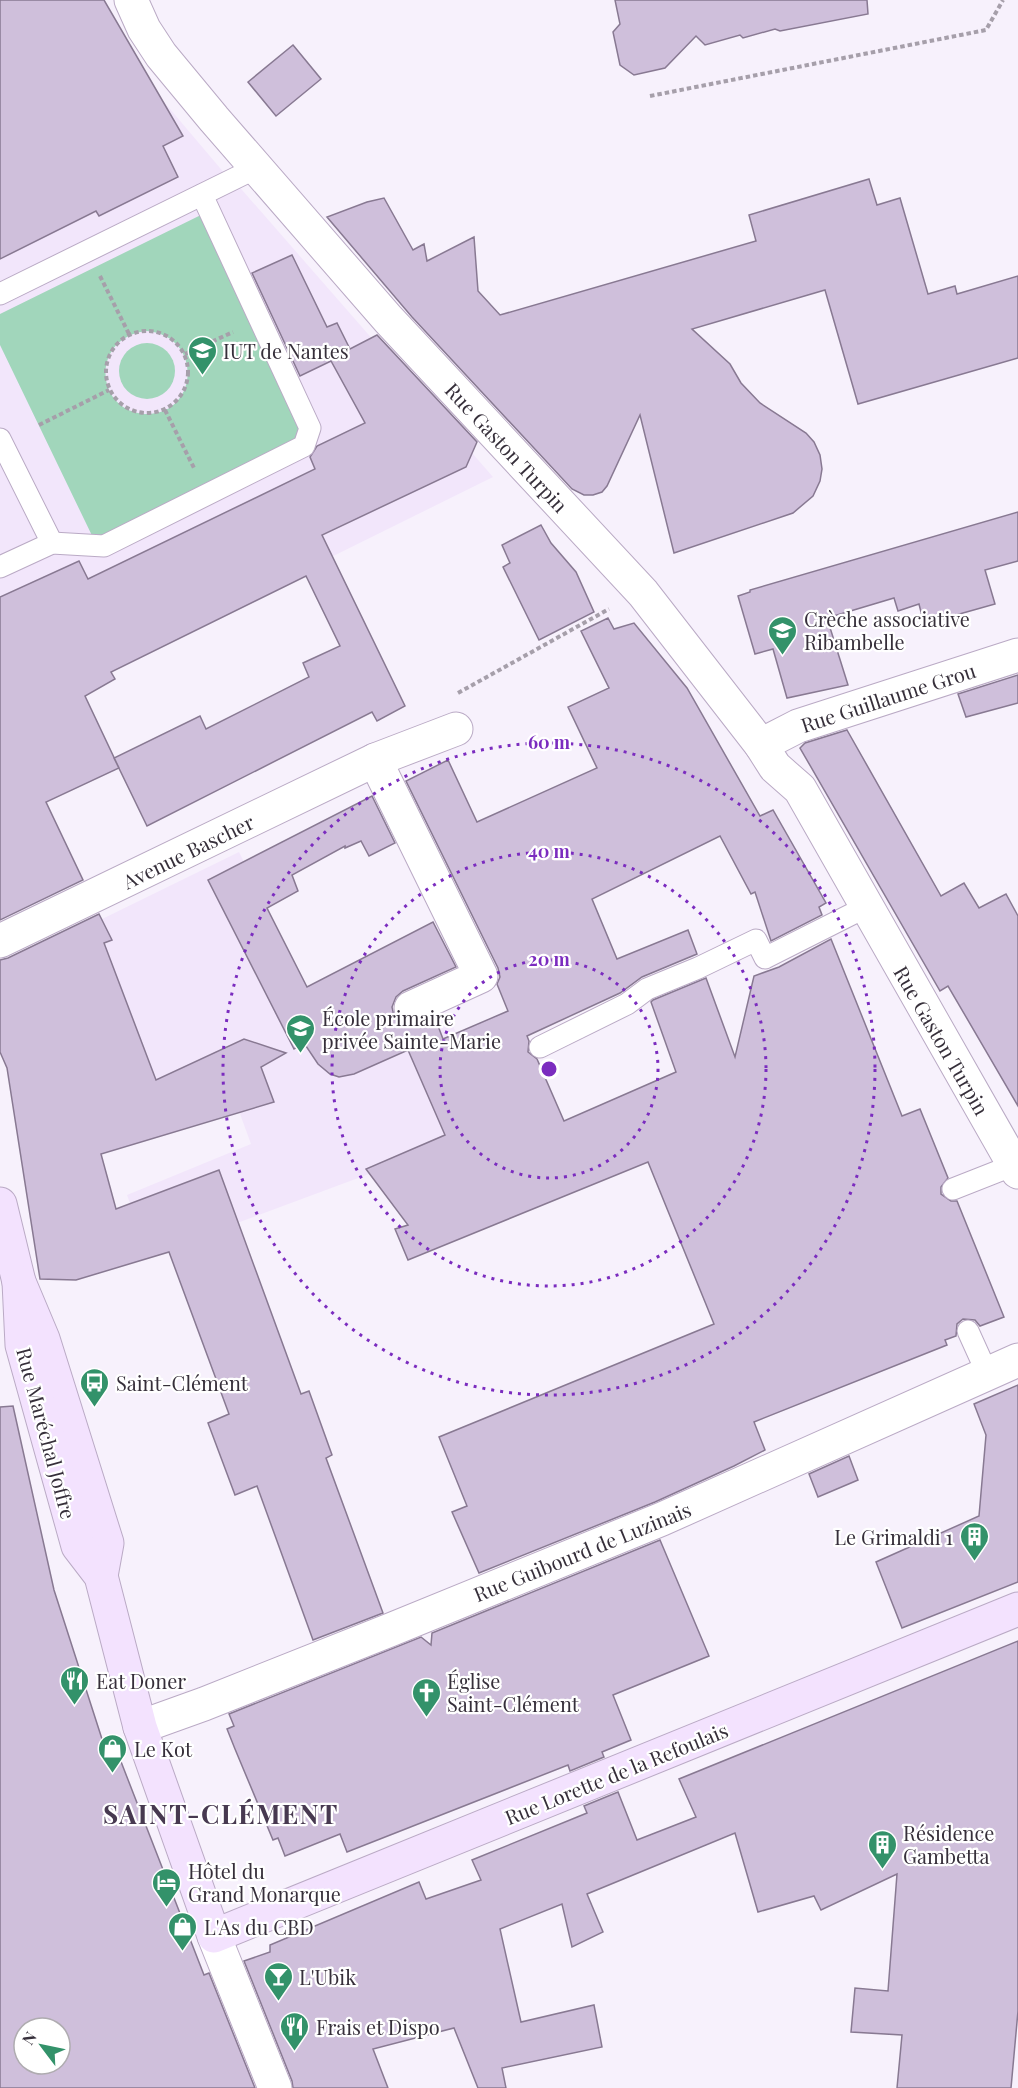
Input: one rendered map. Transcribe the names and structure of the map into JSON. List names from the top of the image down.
{
  "streets": {
    "main road": ["Rue Maréchal Joffre", "Rue Lorette de la Refoulais"],
    "street": [
      "Rue Gaston Turpin",
      "Rue Guillaume Grou",
      "Avenue Bascher",
      "Rue Guibourd de Luzinais"
    ]
  },
  "crossings": [
    ["Rue Gaston Turpin", "Rue Guillaume Grou"],
    ["Rue Maréchal Joffre", "Rue Guibourd de Luzinais"],
    ["Rue Maréchal Joffre", "Rue Lorette de la Refoulais"]
  ],
  "districts": ["SAINT-CLÉMENT"],
  "places": {
    "school or university": ["IUT de Nantes", "Crèche associative Ribambelle", "École primaire privée Sainte-Marie"],
    "bus stop": ["Saint-Clément"],
    "building": ["Le Grimaldi 1", "Résidence Gambetta"],
    "restaurant": ["Eat Doner", "Frais et Dispo"],
    "church": ["Église Saint-Clément"],
    "shop": ["Le Kot", "L'As du CBD"],
    "hotel": ["Hôtel du Grand Monarque"],
    "bar": ["L'Ubik"]
  },
  "north": "top left",
  "rings": ["60 m", "40 m", "20 m"]
}
